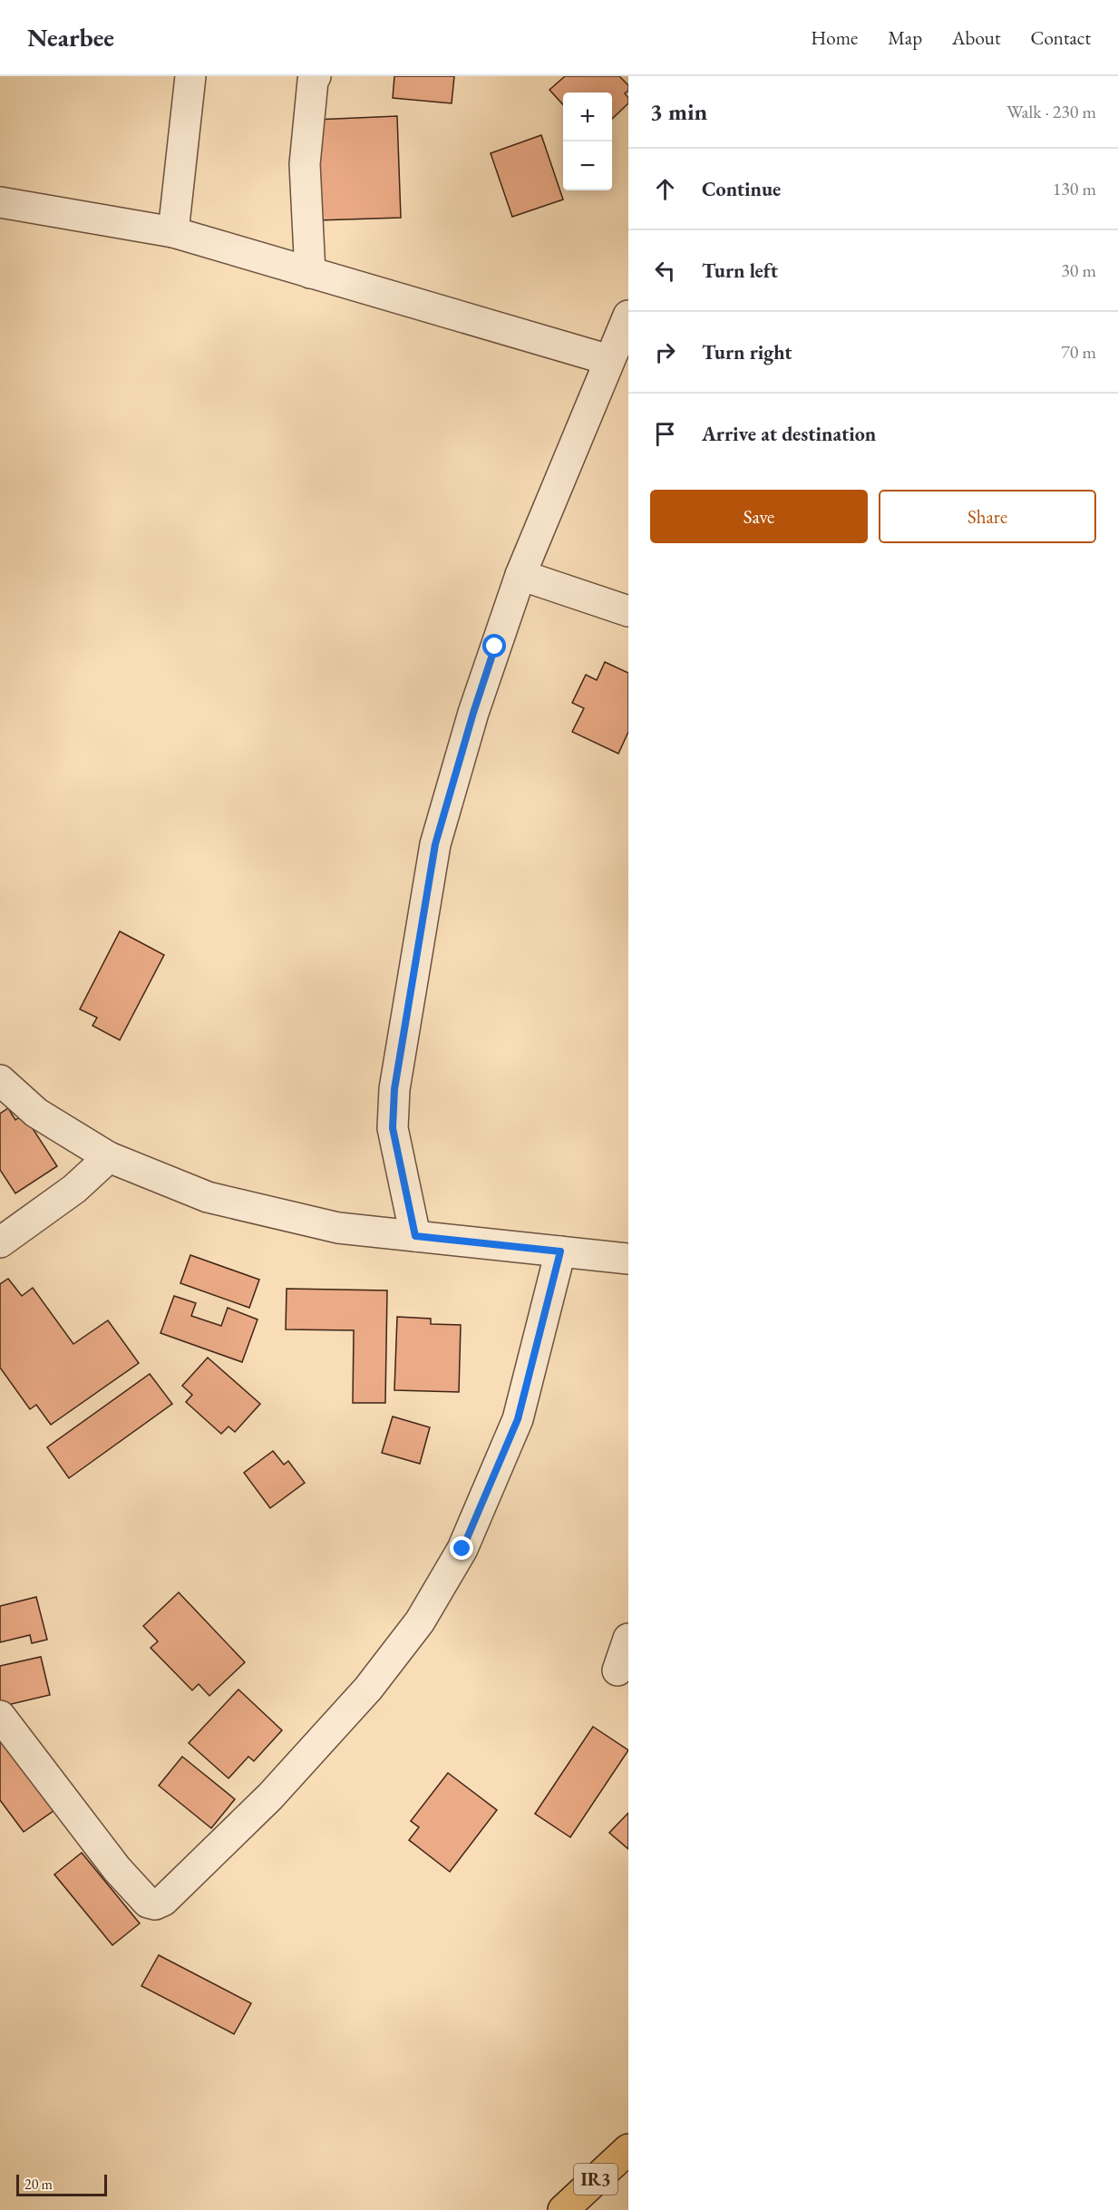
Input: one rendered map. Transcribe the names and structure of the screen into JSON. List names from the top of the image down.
{
  "streets": {
    "main road": ["IR3"]
  },
  "scale_bar": "20 m",
  "page": {
    "header": "Nearbee",
    "nav": [
      "Home",
      "Map",
      "About",
      "Contact"
    ],
    "heading": ["3 min", "Walk · 230 m"],
    "map_buttons": ["+", "−"],
    "list": [
      ["Continue", "130 m"],
      ["Turn left", "30 m"],
      ["Turn right", "70 m"],
      "Arrive at destination"
    ],
    "buttons": ["Save", "Share"],
    "scale": "20 m"
  }
}
